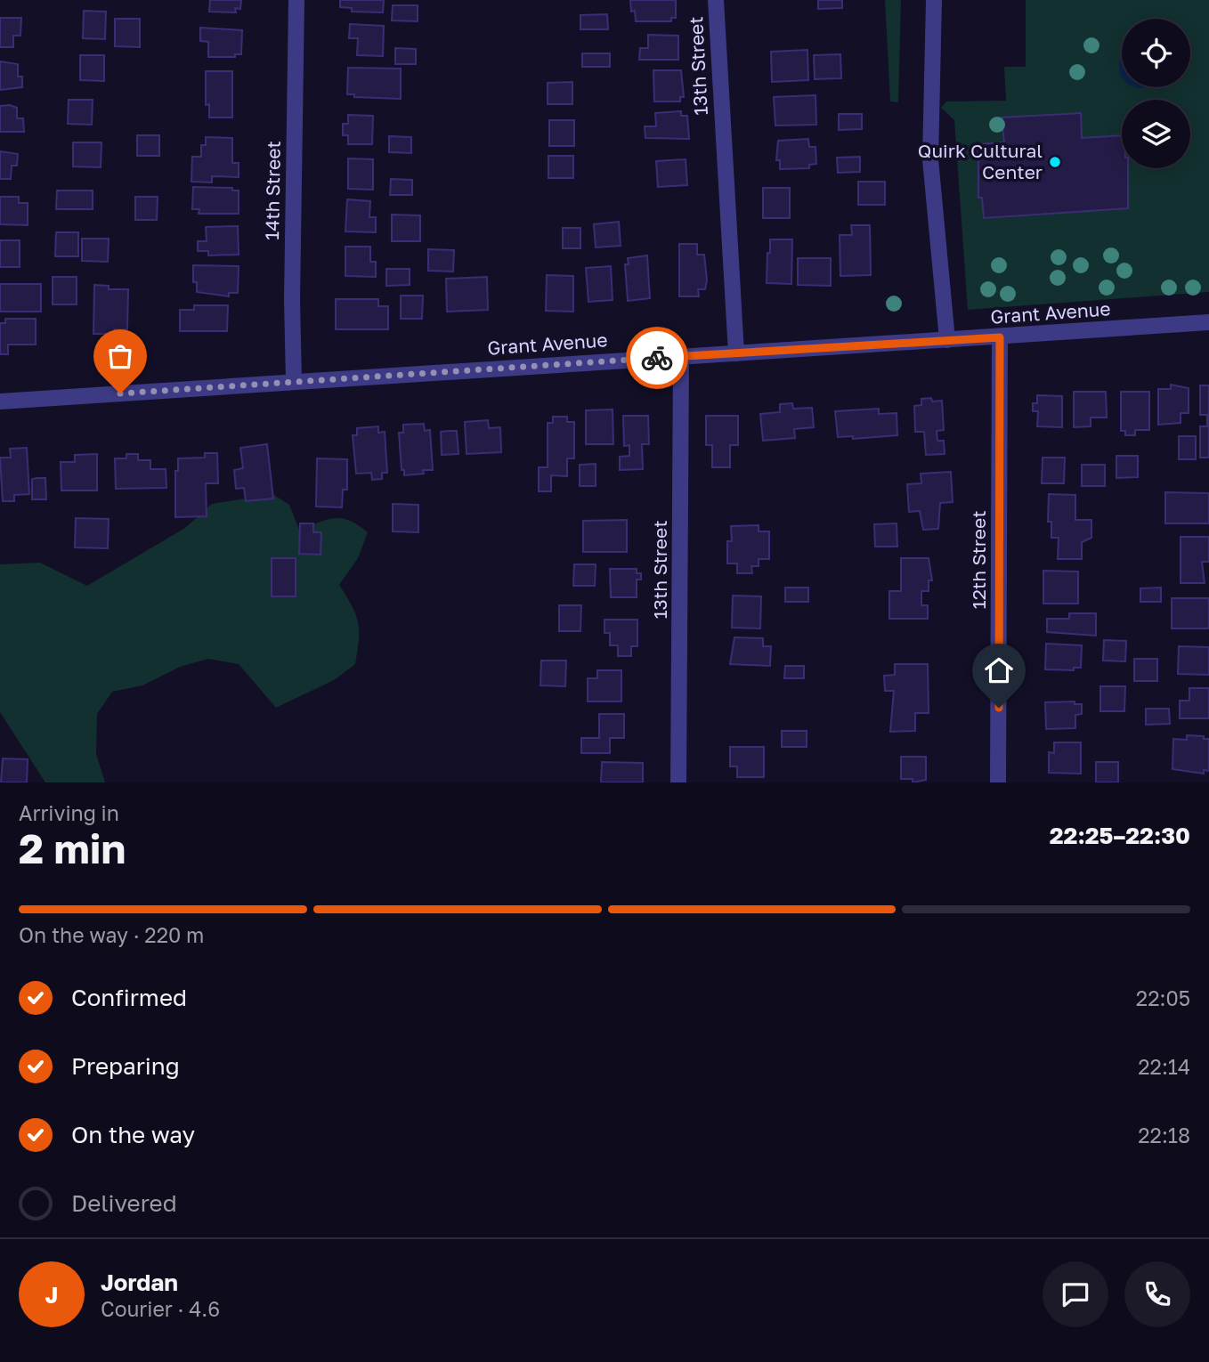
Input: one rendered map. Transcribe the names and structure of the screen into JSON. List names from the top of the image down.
{
  "streets": {
    "street": [
      "13th Street",
      "14th Street",
      "Grant Avenue",
      "12th Street"
    ]
  },
  "crossings": [
    ["13th Street", "Grant Avenue"],
    ["14th Street", "Grant Avenue"],
    ["Grant Avenue", "12th Street"]
  ],
  "places": ["Quirk Cultural Center"],
  "page": {
    "heading": ["2 min", "Arriving in", "22:25–22:30"],
    "panel": ["Jordan", "Courier · 4.6"],
    "bar": "On the way · 220 m",
    "list": [
      ["Confirmed", "22:05"],
      ["Preparing", "22:14"],
      ["On the way", "22:18"],
      "Delivered"
    ],
    "round": "J"
  }
}
